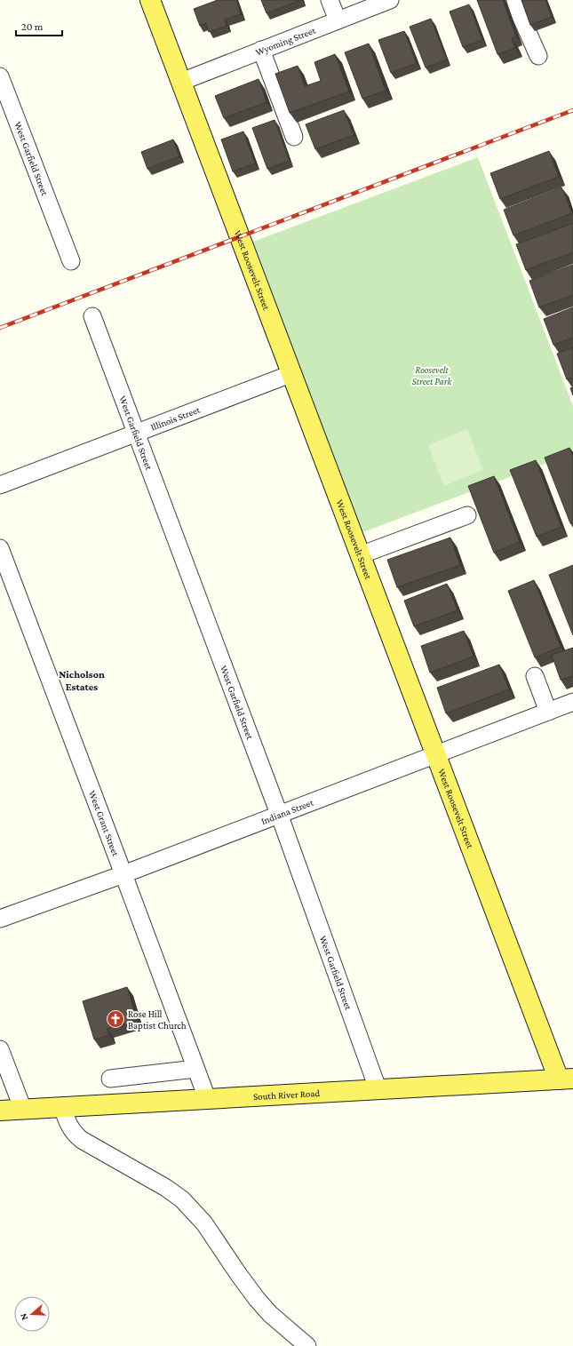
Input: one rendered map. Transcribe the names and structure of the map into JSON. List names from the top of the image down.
{
  "streets": {
    "main road": ["West Roosevelt Street", "South River Road"],
    "street": [
      "Wyoming Street",
      "West Garfield Street",
      "Illinois Street",
      "Indiana Street",
      "West Grant Street"
    ]
  },
  "crossings": [
    ["Wyoming Street", "West Roosevelt Street"],
    ["West Garfield Street", "Illinois Street"],
    ["West Garfield Street", "Indiana Street"],
    ["West Garfield Street", "South River Road"],
    ["West Roosevelt Street", "Illinois Street"],
    ["West Roosevelt Street", "Indiana Street"],
    ["West Roosevelt Street", "South River Road"],
    ["Indiana Street", "West Grant Street"],
    ["West Grant Street", "South River Road"]
  ],
  "districts": ["Nicholson Estates"],
  "parks": ["Roosevelt Street Park"],
  "places": {
    "church": ["Rose Hill Baptist Church"]
  },
  "scale_bar": "20 m",
  "north": "left"
}
